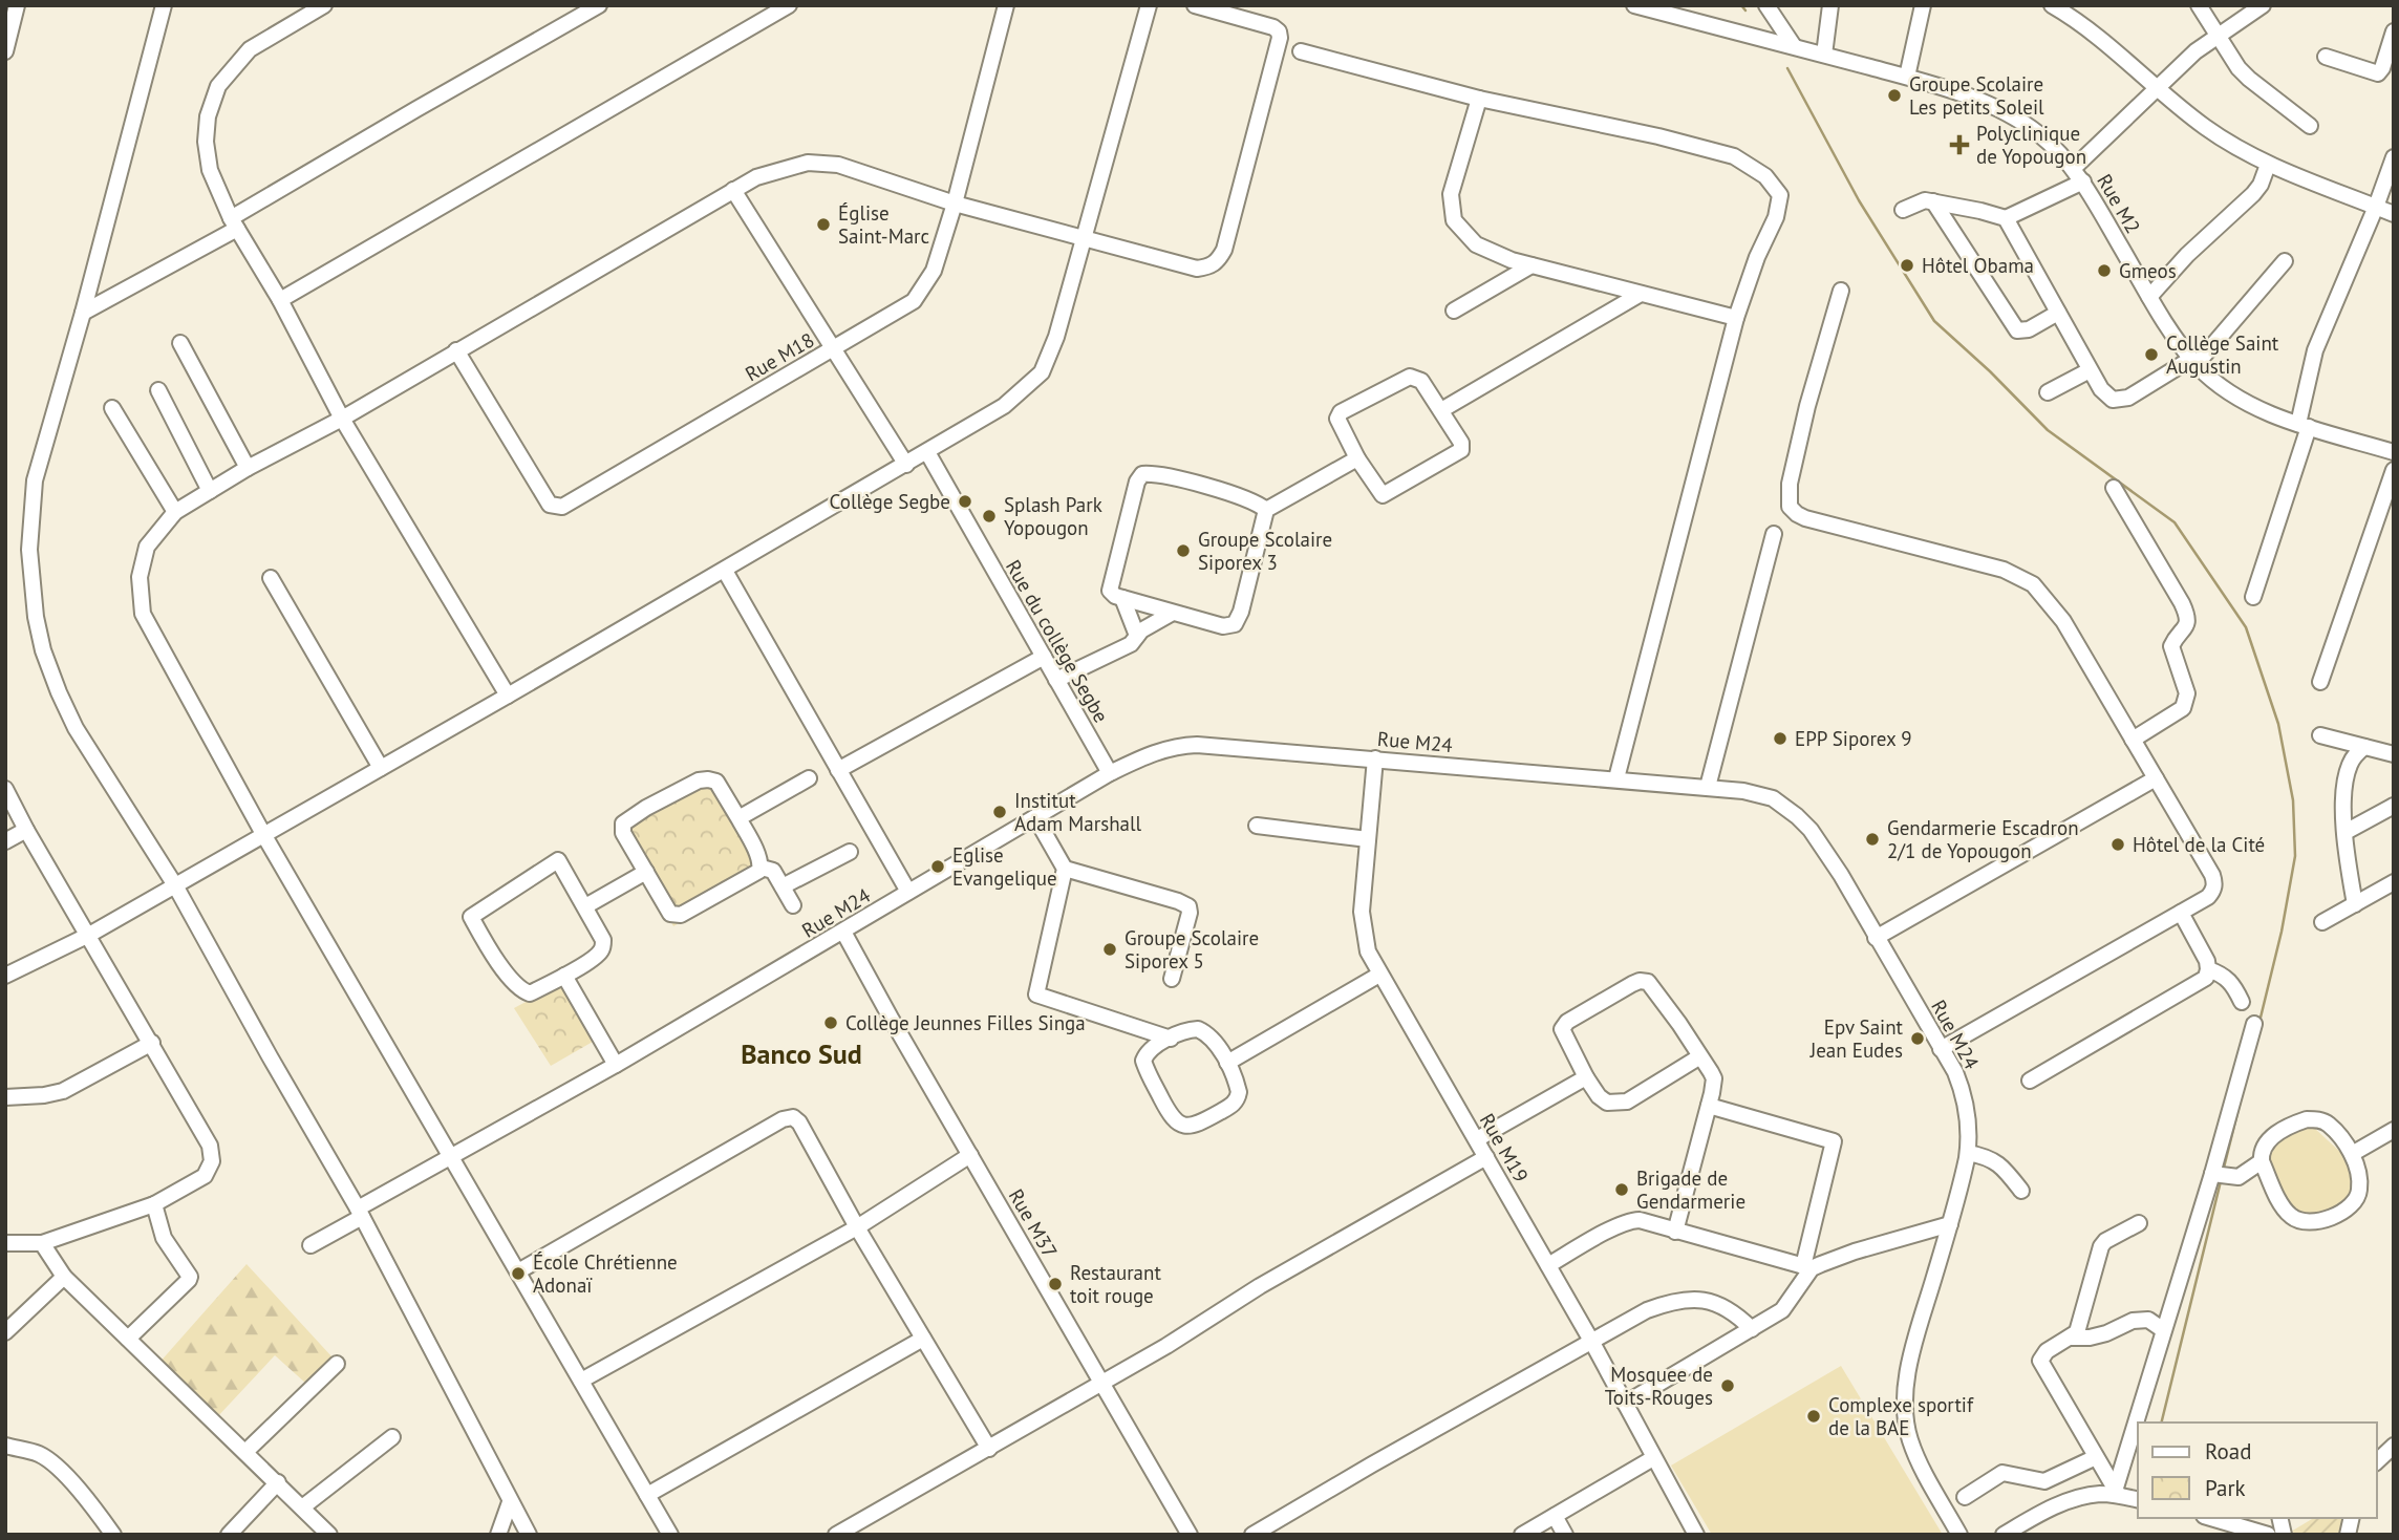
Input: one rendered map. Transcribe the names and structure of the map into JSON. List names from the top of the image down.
{
  "streets": {
    "street": [
      "Rue M2",
      "Rue M18",
      "Rue du collège Segbe",
      "Rue M24",
      "Rue M19",
      "Rue M37"
    ]
  },
  "crossings": [
    ["Rue du collège Segbe", "Rue M24"],
    ["Rue M24", "Rue M19"],
    ["Rue M24", "Rue M37"]
  ],
  "districts": ["Banco Sud"],
  "places": {
    "other": [
      "Groupe Scolaire Les petits Soleil",
      "Église Saint-Marc",
      "Hôtel Obama",
      "Gmeos",
      "Collège Saint Augustin",
      "Collège Segbe",
      "Splash Park Yopougon",
      "Groupe Scolaire Siporex 3",
      "EPP Siporex 9",
      "Institut Adam Marshall",
      "Gendarmerie Escadron 2/1 de Yopougon",
      "Hôtel de la Cité",
      "Eglise Evangelique",
      "Groupe Scolaire Siporex 5",
      "Collège Jeunnes Filles Singa",
      "Epv Saint Jean Eudes",
      "Brigade de Gendarmerie",
      "École Chrétienne Adonaï",
      "Restaurant toit rouge",
      "Mosquee de Toits-Rouges",
      "Complexe sportif de la BAE"
    ],
    "health": ["Polyclinique de Yopougon"]
  },
  "legend": ["Road", "Park"]
}
